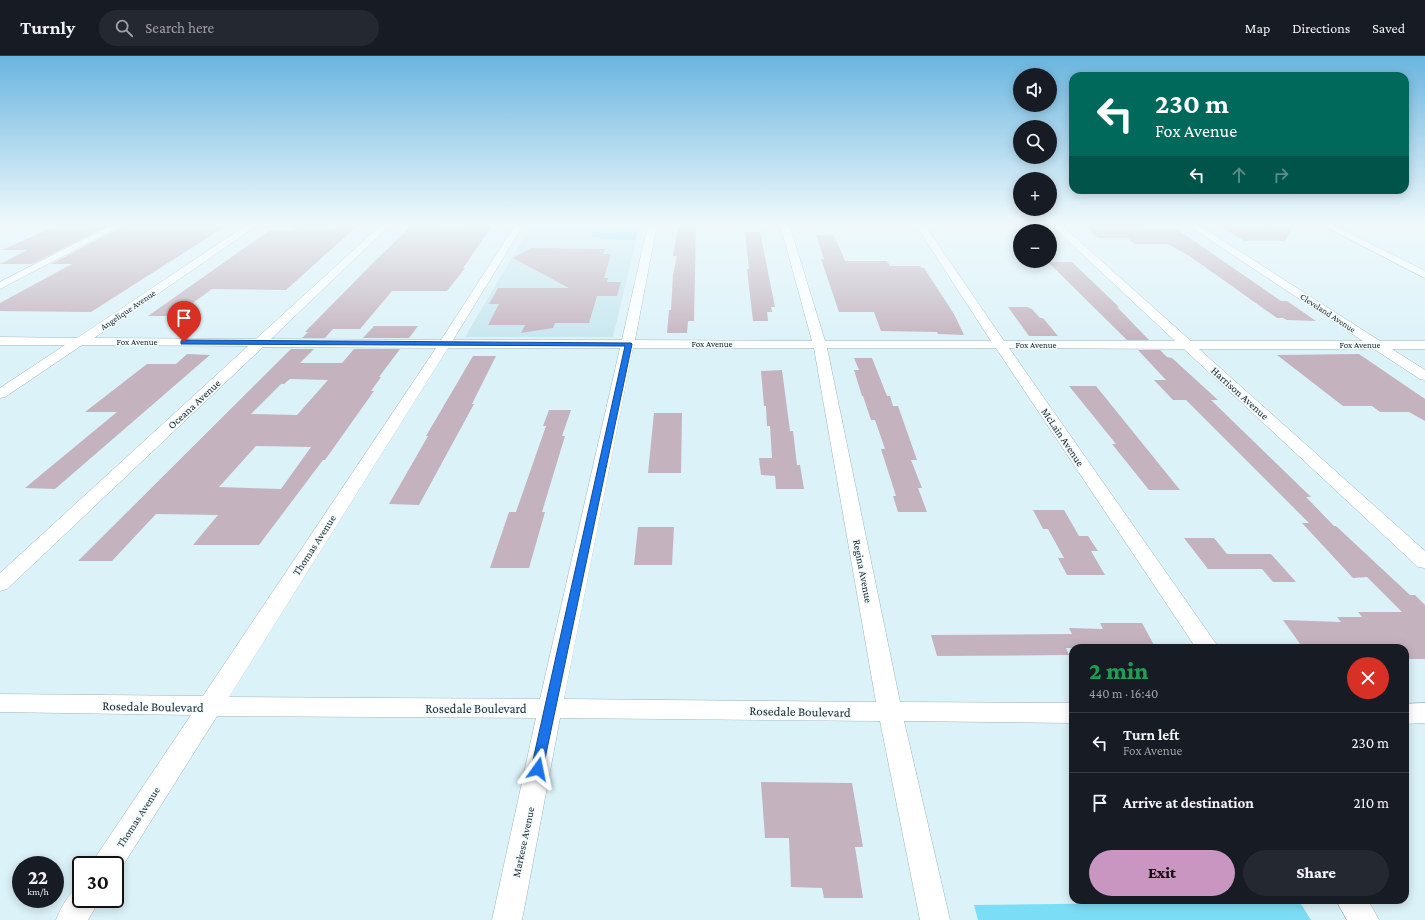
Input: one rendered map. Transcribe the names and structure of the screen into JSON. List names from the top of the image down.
{
  "streets": {
    "street": [
      "Angelique Avenue",
      "Cleveland Avenue",
      "Fox Avenue",
      "Harrison Avenue",
      "Oceana Avenue",
      "McLain Avenue",
      "Thomas Avenue",
      "Regina Avenue",
      "Rosedale Boulevard",
      "Markese Avenue"
    ]
  },
  "crossings": [
    ["Angelique Avenue", "Fox Avenue"],
    ["Cleveland Avenue", "Fox Avenue"],
    ["Fox Avenue", "Harrison Avenue"],
    ["Fox Avenue", "Oceana Avenue"],
    ["Fox Avenue", "McLain Avenue"],
    ["Fox Avenue", "Thomas Avenue"],
    ["Fox Avenue", "Regina Avenue"],
    ["Fox Avenue", "Markese Avenue"],
    ["Thomas Avenue", "Rosedale Boulevard"],
    ["Regina Avenue", "Rosedale Boulevard"],
    ["Rosedale Boulevard", "Markese Avenue"]
  ],
  "page": {
    "header": "Turnly",
    "search": "Search here",
    "nav": ["Map", "Directions", "Saved"],
    "map_buttons": ["+", "−"],
    "turn": ["230 m", "Fox Avenue"],
    "heading": ["2 min", "440 m · 16:40"],
    "list": [
      {
        "name": "Turn left",
        "note": "Fox Avenue",
        "value": "230 m"
      },
      {
        "name": "Arrive at destination",
        "value": "210 m"
      }
    ],
    "buttons": ["Exit", "Share"],
    "speed": "22 km/h",
    "limit": "30"
  }
}
